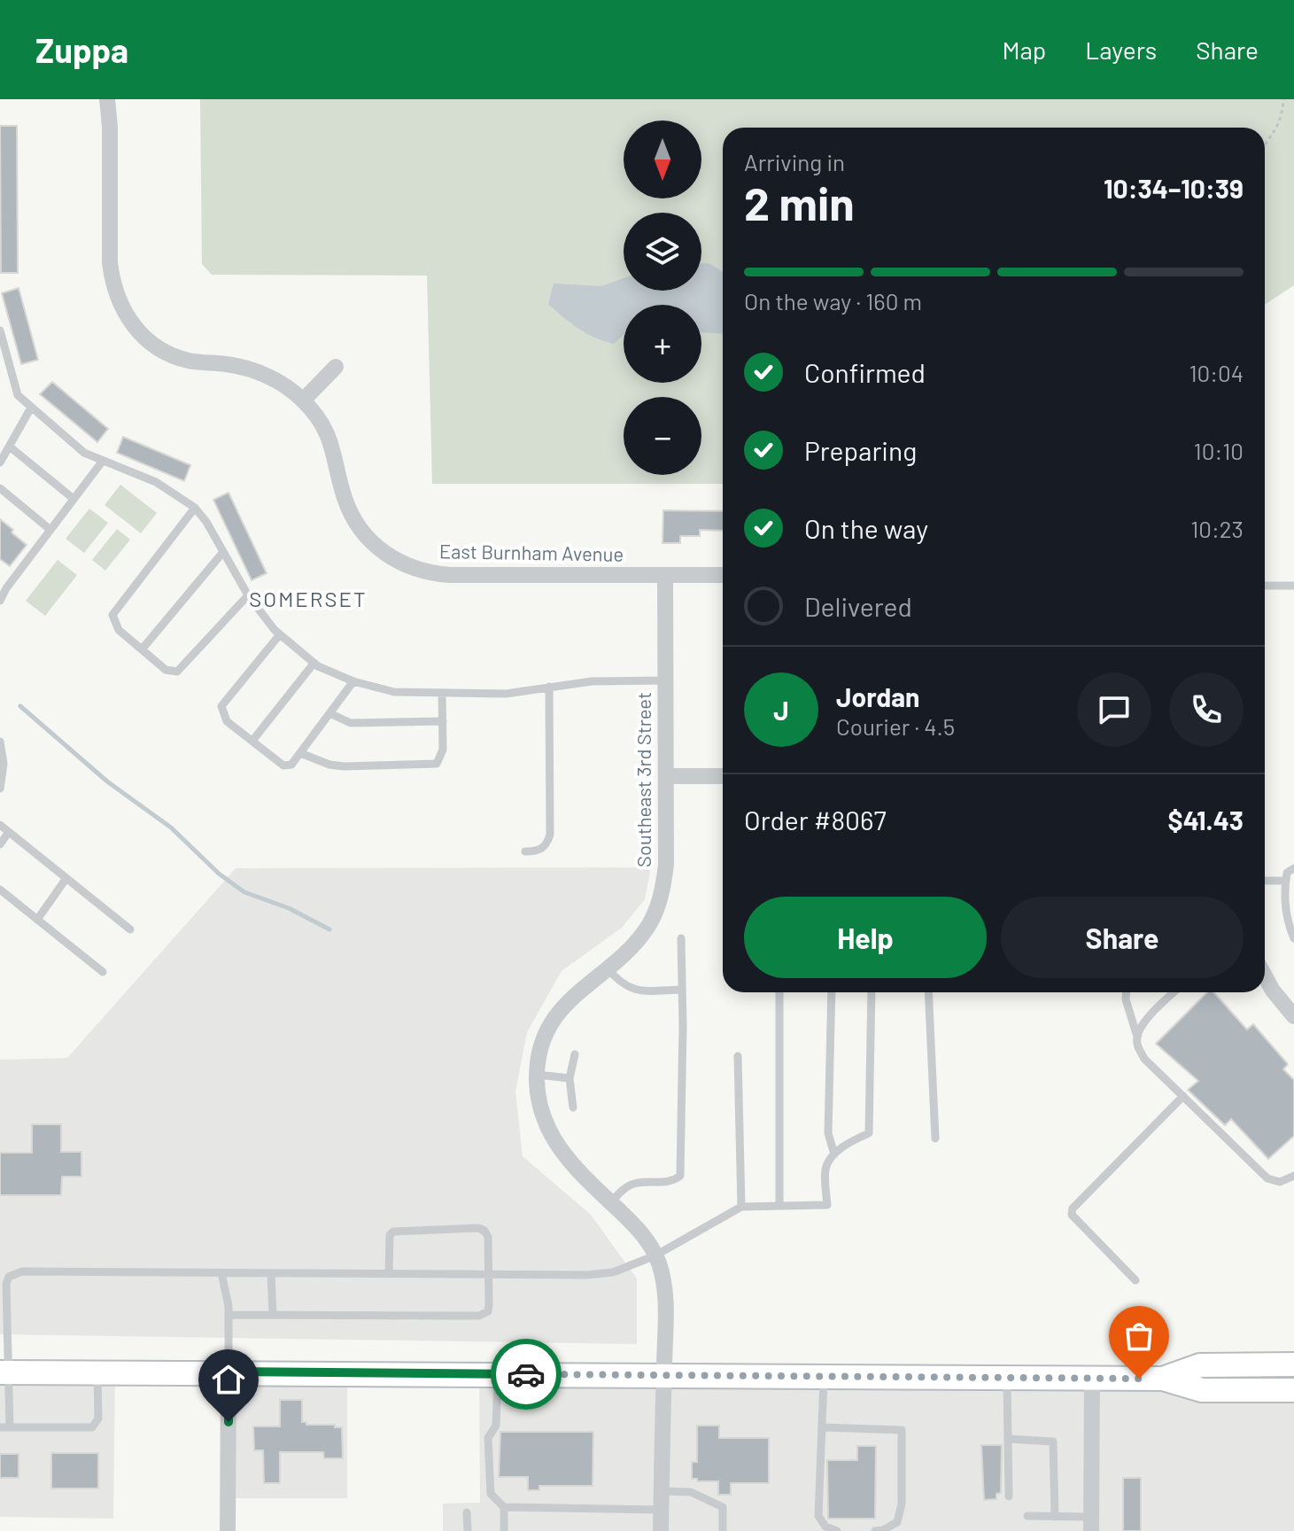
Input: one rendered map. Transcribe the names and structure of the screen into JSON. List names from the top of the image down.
{
  "streets": {
    "street": ["East Burnham Avenue", "Southeast 3rd Street"]
  },
  "crossings": [
    ["East Burnham Avenue", "Southeast 3rd Street"]
  ],
  "districts": ["SOMERSET"],
  "north": "bottom",
  "page": {
    "header": "Zuppa",
    "nav": ["Map", "Layers", "Share"],
    "map_buttons": ["+", "−"],
    "heading": ["2 min", "Arriving in", "10:34–10:39"],
    "panel": [
      "Jordan",
      "Courier · 4.5",
      "Order #8067",
      "$41.43"
    ],
    "bar": "On the way · 160 m",
    "list": [
      ["Confirmed", "10:04"],
      ["Preparing", "10:10"],
      ["On the way", "10:23"],
      "Delivered"
    ],
    "round": "J",
    "buttons": ["Help", "Share"]
  }
}
